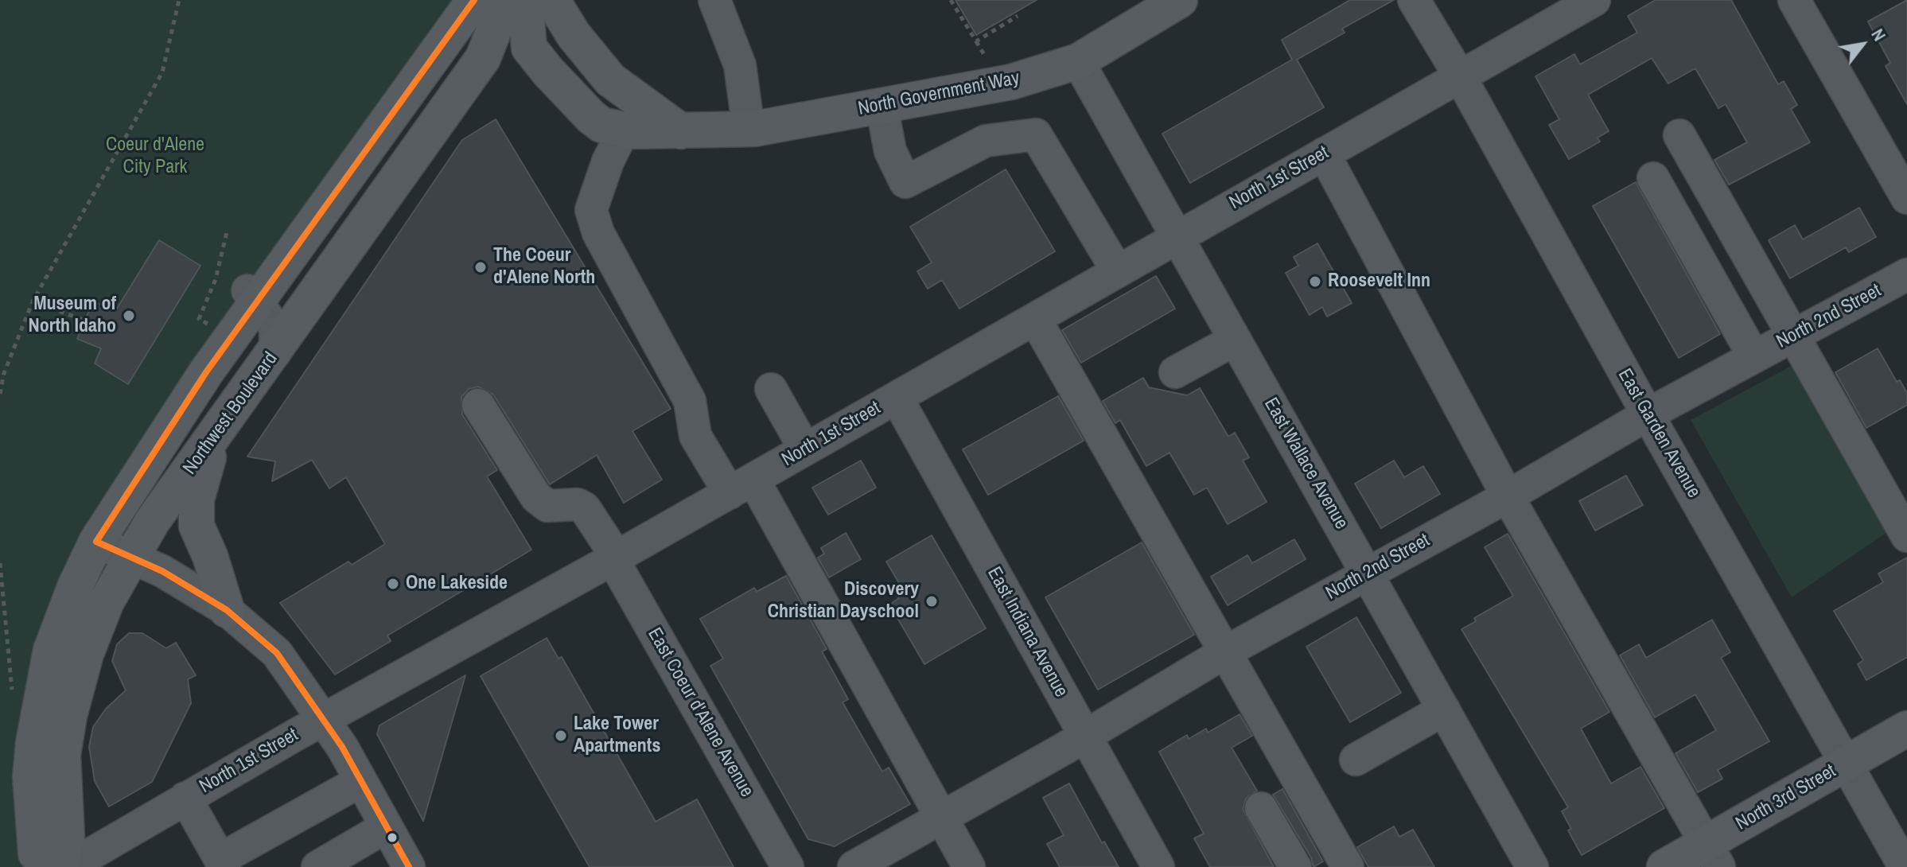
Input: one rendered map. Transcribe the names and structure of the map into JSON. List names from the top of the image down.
{
  "streets": {
    "main road": ["North Government Way", "Northwest Boulevard", "North 3rd Street"],
    "street": [
      "North 1st Street",
      "North 2nd Street",
      "East Garden Avenue",
      "East Wallace Avenue",
      "East Indiana Avenue",
      "East Coeur d'Alene Avenue"
    ]
  },
  "crossings": [
    ["North Government Way", "East Wallace Avenue"],
    ["North 1st Street", "East Garden Avenue"],
    ["North 1st Street", "East Wallace Avenue"],
    ["North 1st Street", "East Indiana Avenue"],
    ["North 1st Street", "East Coeur d'Alene Avenue"],
    ["North 2nd Street", "East Garden Avenue"],
    ["North 2nd Street", "East Wallace Avenue"],
    ["North 2nd Street", "East Indiana Avenue"],
    ["East Garden Avenue", "North 3rd Street"]
  ],
  "parks": ["Coeur d'Alene City Park"],
  "places": [
    "The Coeur d'Alene North",
    "Roosevelt Inn",
    "Museum of North Idaho",
    "One Lakeside",
    "Discovery Christian Dayschool",
    "Lake Tower Apartments"
  ],
  "north": "top right"
}
